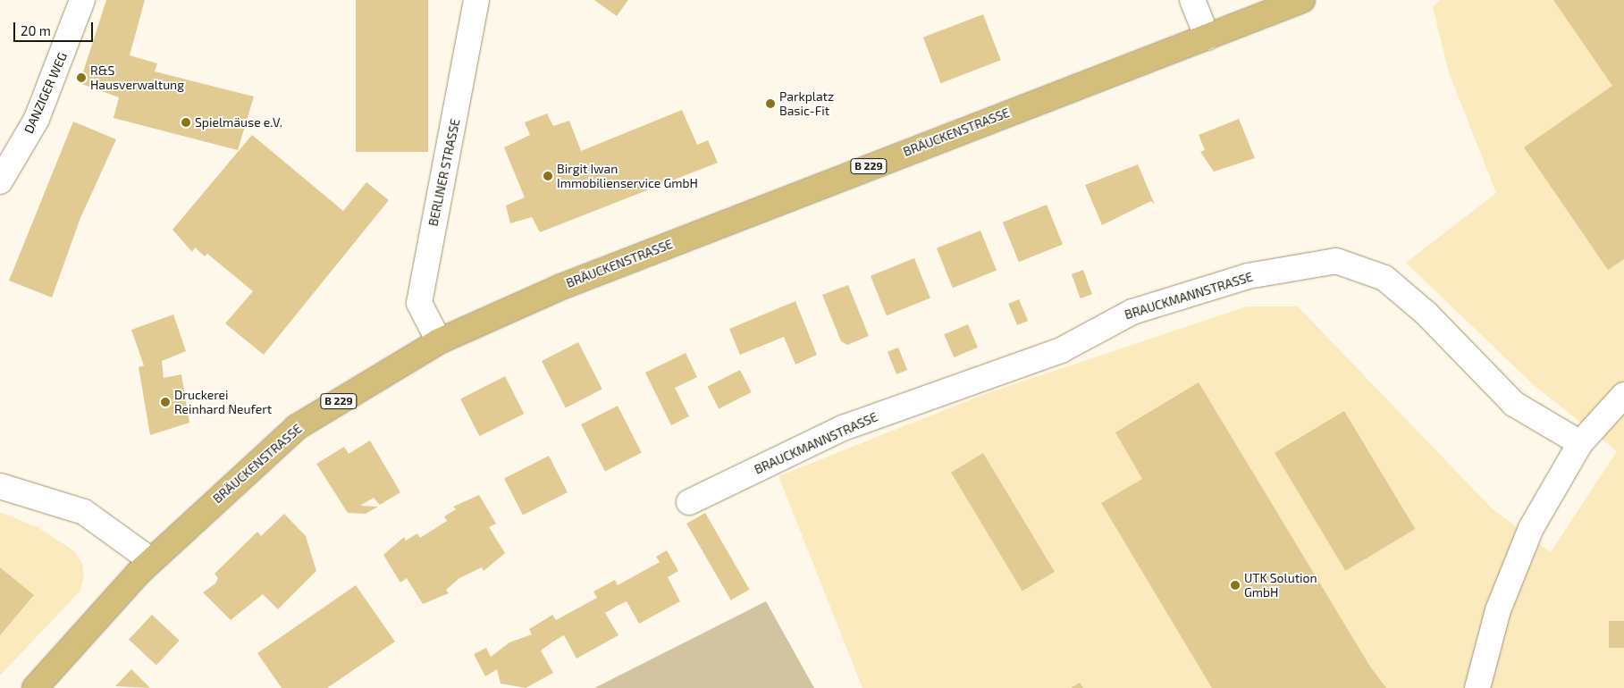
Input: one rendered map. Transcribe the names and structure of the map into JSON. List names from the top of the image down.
{
  "streets": {
    "main road": ["BRÄUCKENSTRASSE", "B 229"],
    "street": ["DANZIGER WEG", "BERLINER STRASSE", "BRAUCKMANNSTRASSE"]
  },
  "crossings": [
    ["BRÄUCKENSTRASSE", "BERLINER STRASSE"]
  ],
  "places": [
    "R&S Hausverwaltung",
    "Parkplatz Basic-Fit",
    "Spielmäuse e.V.",
    "Birgit Iwan Immobilienservice GmbH",
    "Druckerei Reinhard Neufert",
    "UTK Solution GmbH"
  ],
  "scale_bar": "20 m"
}
